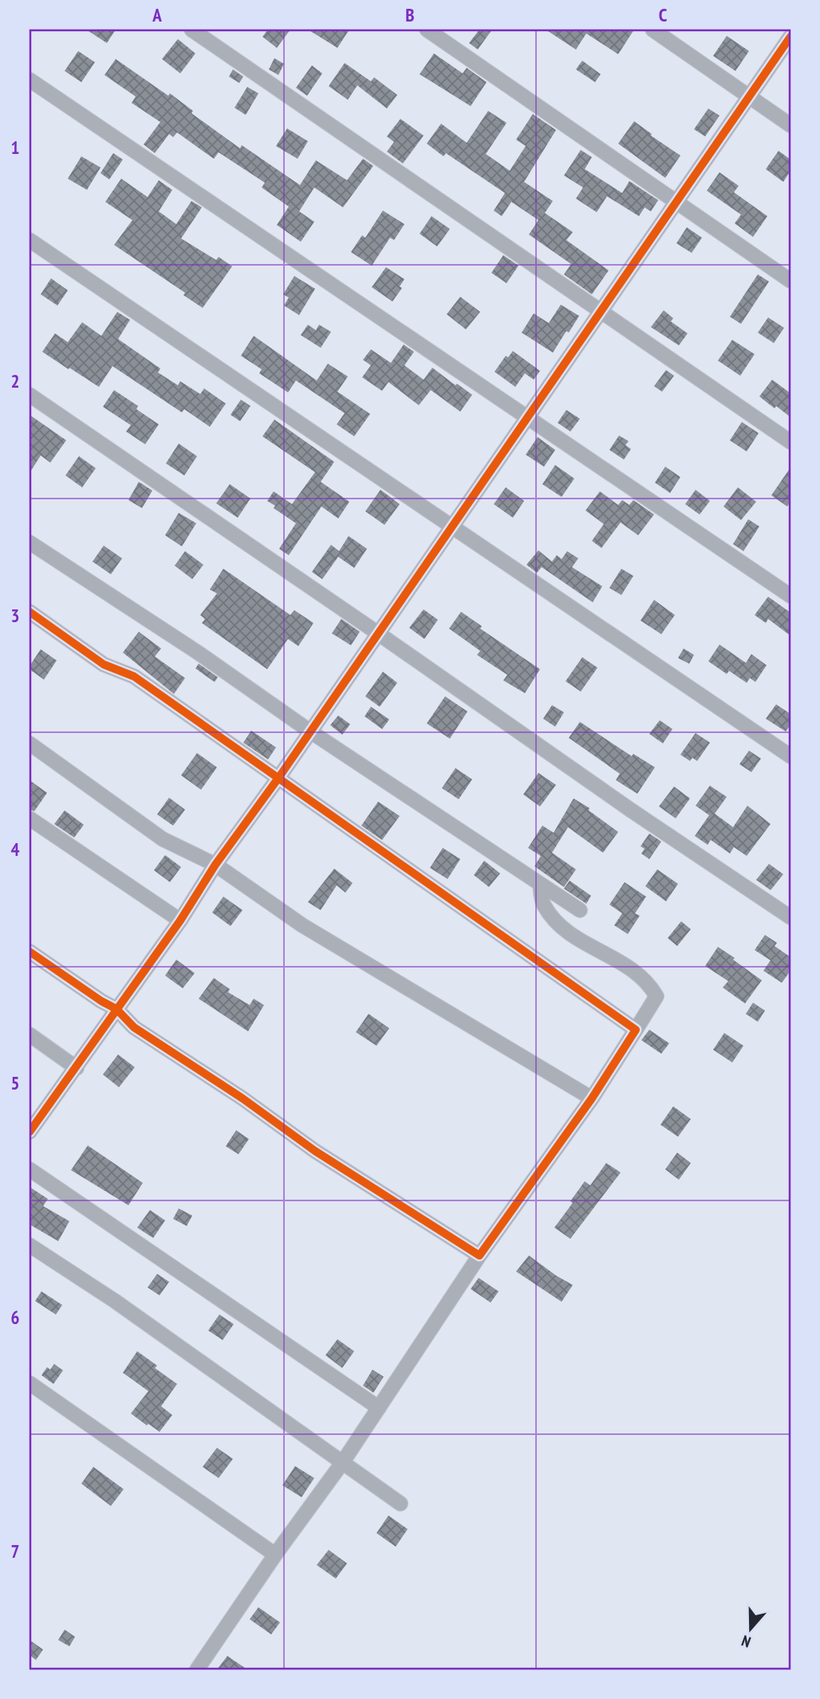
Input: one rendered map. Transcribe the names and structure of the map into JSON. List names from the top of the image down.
{
  "north": "bottom",
  "grid": {
    "columns": ["A", "B", "C"],
    "rows": [
      "1",
      "2",
      "3",
      "4",
      "5",
      "6",
      "7"
    ]
  }
}
